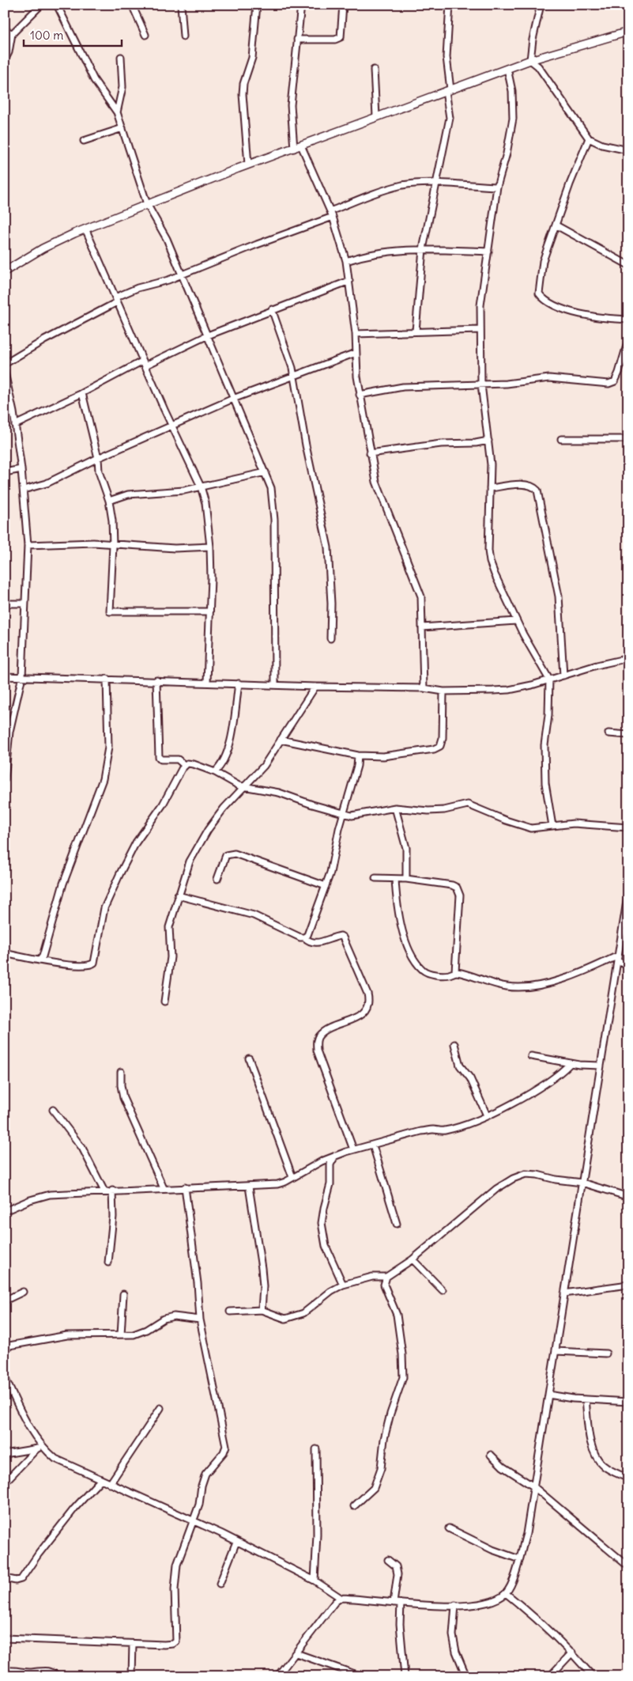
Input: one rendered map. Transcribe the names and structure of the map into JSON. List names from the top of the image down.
{
  "scale_bar": "100 m"
}
